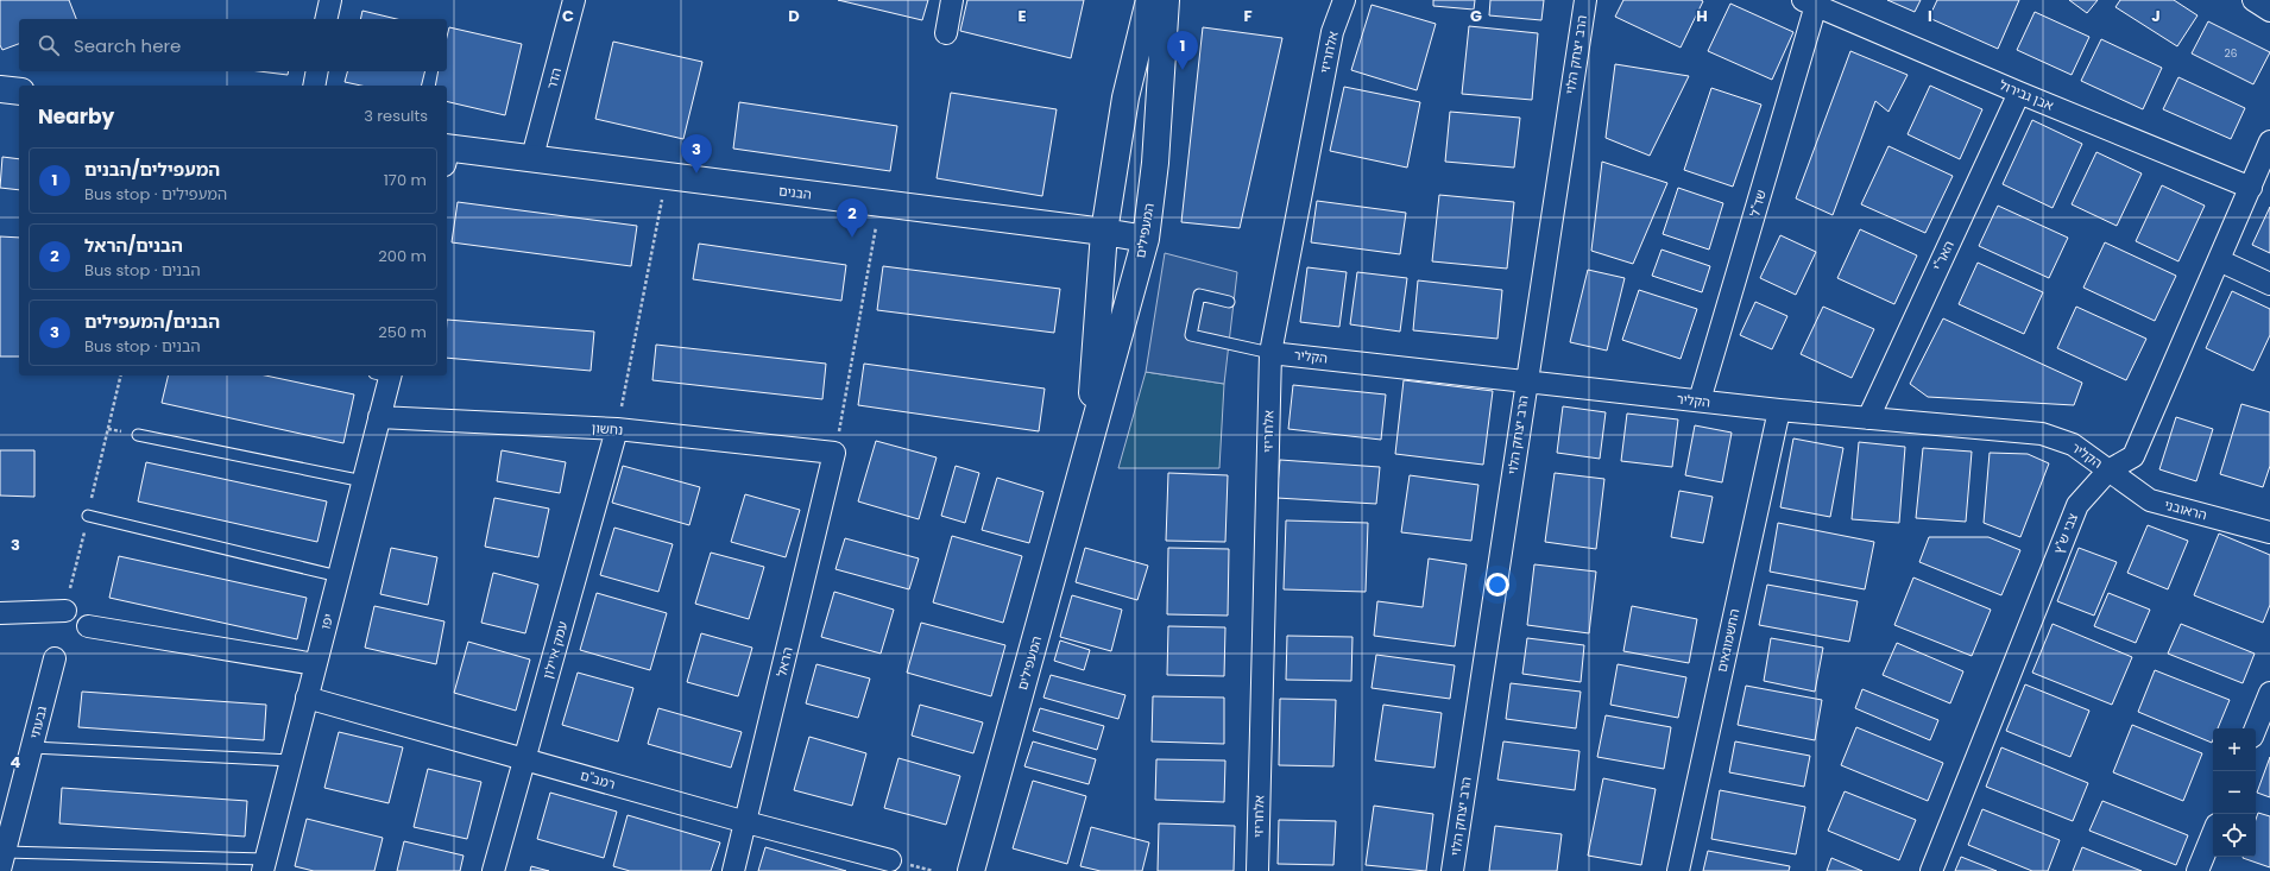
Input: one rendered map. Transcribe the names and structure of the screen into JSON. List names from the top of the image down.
{
  "streets": {
    "street": [
      "אלחריזי",
      "הרב יצחק הלוי",
      "הדר",
      "אבן גבירול",
      "הבנים",
      "שד\"ל",
      "המעפילים",
      "האר\"י",
      "הקליר",
      "נחשון",
      "הראובני",
      "צבי ש\"ץ",
      "יפו",
      "החשמונאים",
      "עמק איילון",
      "הראל",
      "גבעתי",
      "רמב\"ם"
    ]
  },
  "crossings": [
    ["אלחריזי", "הקליר"],
    ["הרב יצחק הלוי", "הקליר"],
    ["הדר", "הבנים"],
    ["אבן גבירול", "שד\"ל"],
    ["אבן גבירול", "האר\"י"],
    ["אבן גבירול", "צבי ש\"ץ"],
    ["הבנים", "המעפילים"],
    ["שד\"ל", "הקליר"],
    ["האר\"י", "הקליר"],
    ["הקליר", "הראובני"],
    ["הקליר", "צבי ש\"ץ"],
    ["הקליר", "החשמונאים"],
    ["נחשון", "יפו"],
    ["נחשון", "עמק איילון"],
    ["נחשון", "הראל"],
    ["הראובני", "צבי ש\"ץ"],
    ["יפו", "רמב\"ם"],
    ["עמק איילון", "רמב\"ם"],
    ["הראל", "רמב\"ם"]
  ],
  "house_numbers": ["26"],
  "page": {
    "search": "Search here",
    "pins": ["1", "3", "2"],
    "heading": ["Nearby", "3 results"],
    "list": [
      {
        "mark": "1",
        "name": "המעפילים/הבנים",
        "note": "Bus stop · המעפילים",
        "value": "170 m"
      },
      {
        "mark": "2",
        "name": "הבנים/הראל",
        "note": "Bus stop · הבנים",
        "value": "200 m"
      },
      {
        "mark": "3",
        "name": "הבנים/המעפילים",
        "note": "Bus stop · הבנים",
        "value": "250 m"
      }
    ],
    "map_buttons": ["+", "−"]
  },
  "grid": {
    "columns": [
      "C",
      "D",
      "E",
      "F",
      "G",
      "H",
      "I",
      "J"
    ],
    "rows": ["3", "4"]
  }
}
